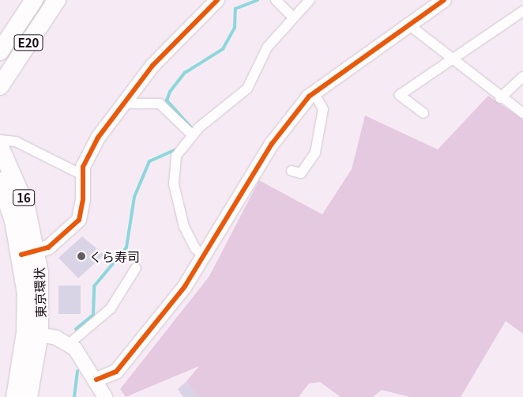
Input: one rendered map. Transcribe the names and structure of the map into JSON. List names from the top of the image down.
{
  "streets": {
    "highway": ["E20", "16", "東京環状"]
  },
  "places": ["くら寿司"]
}
